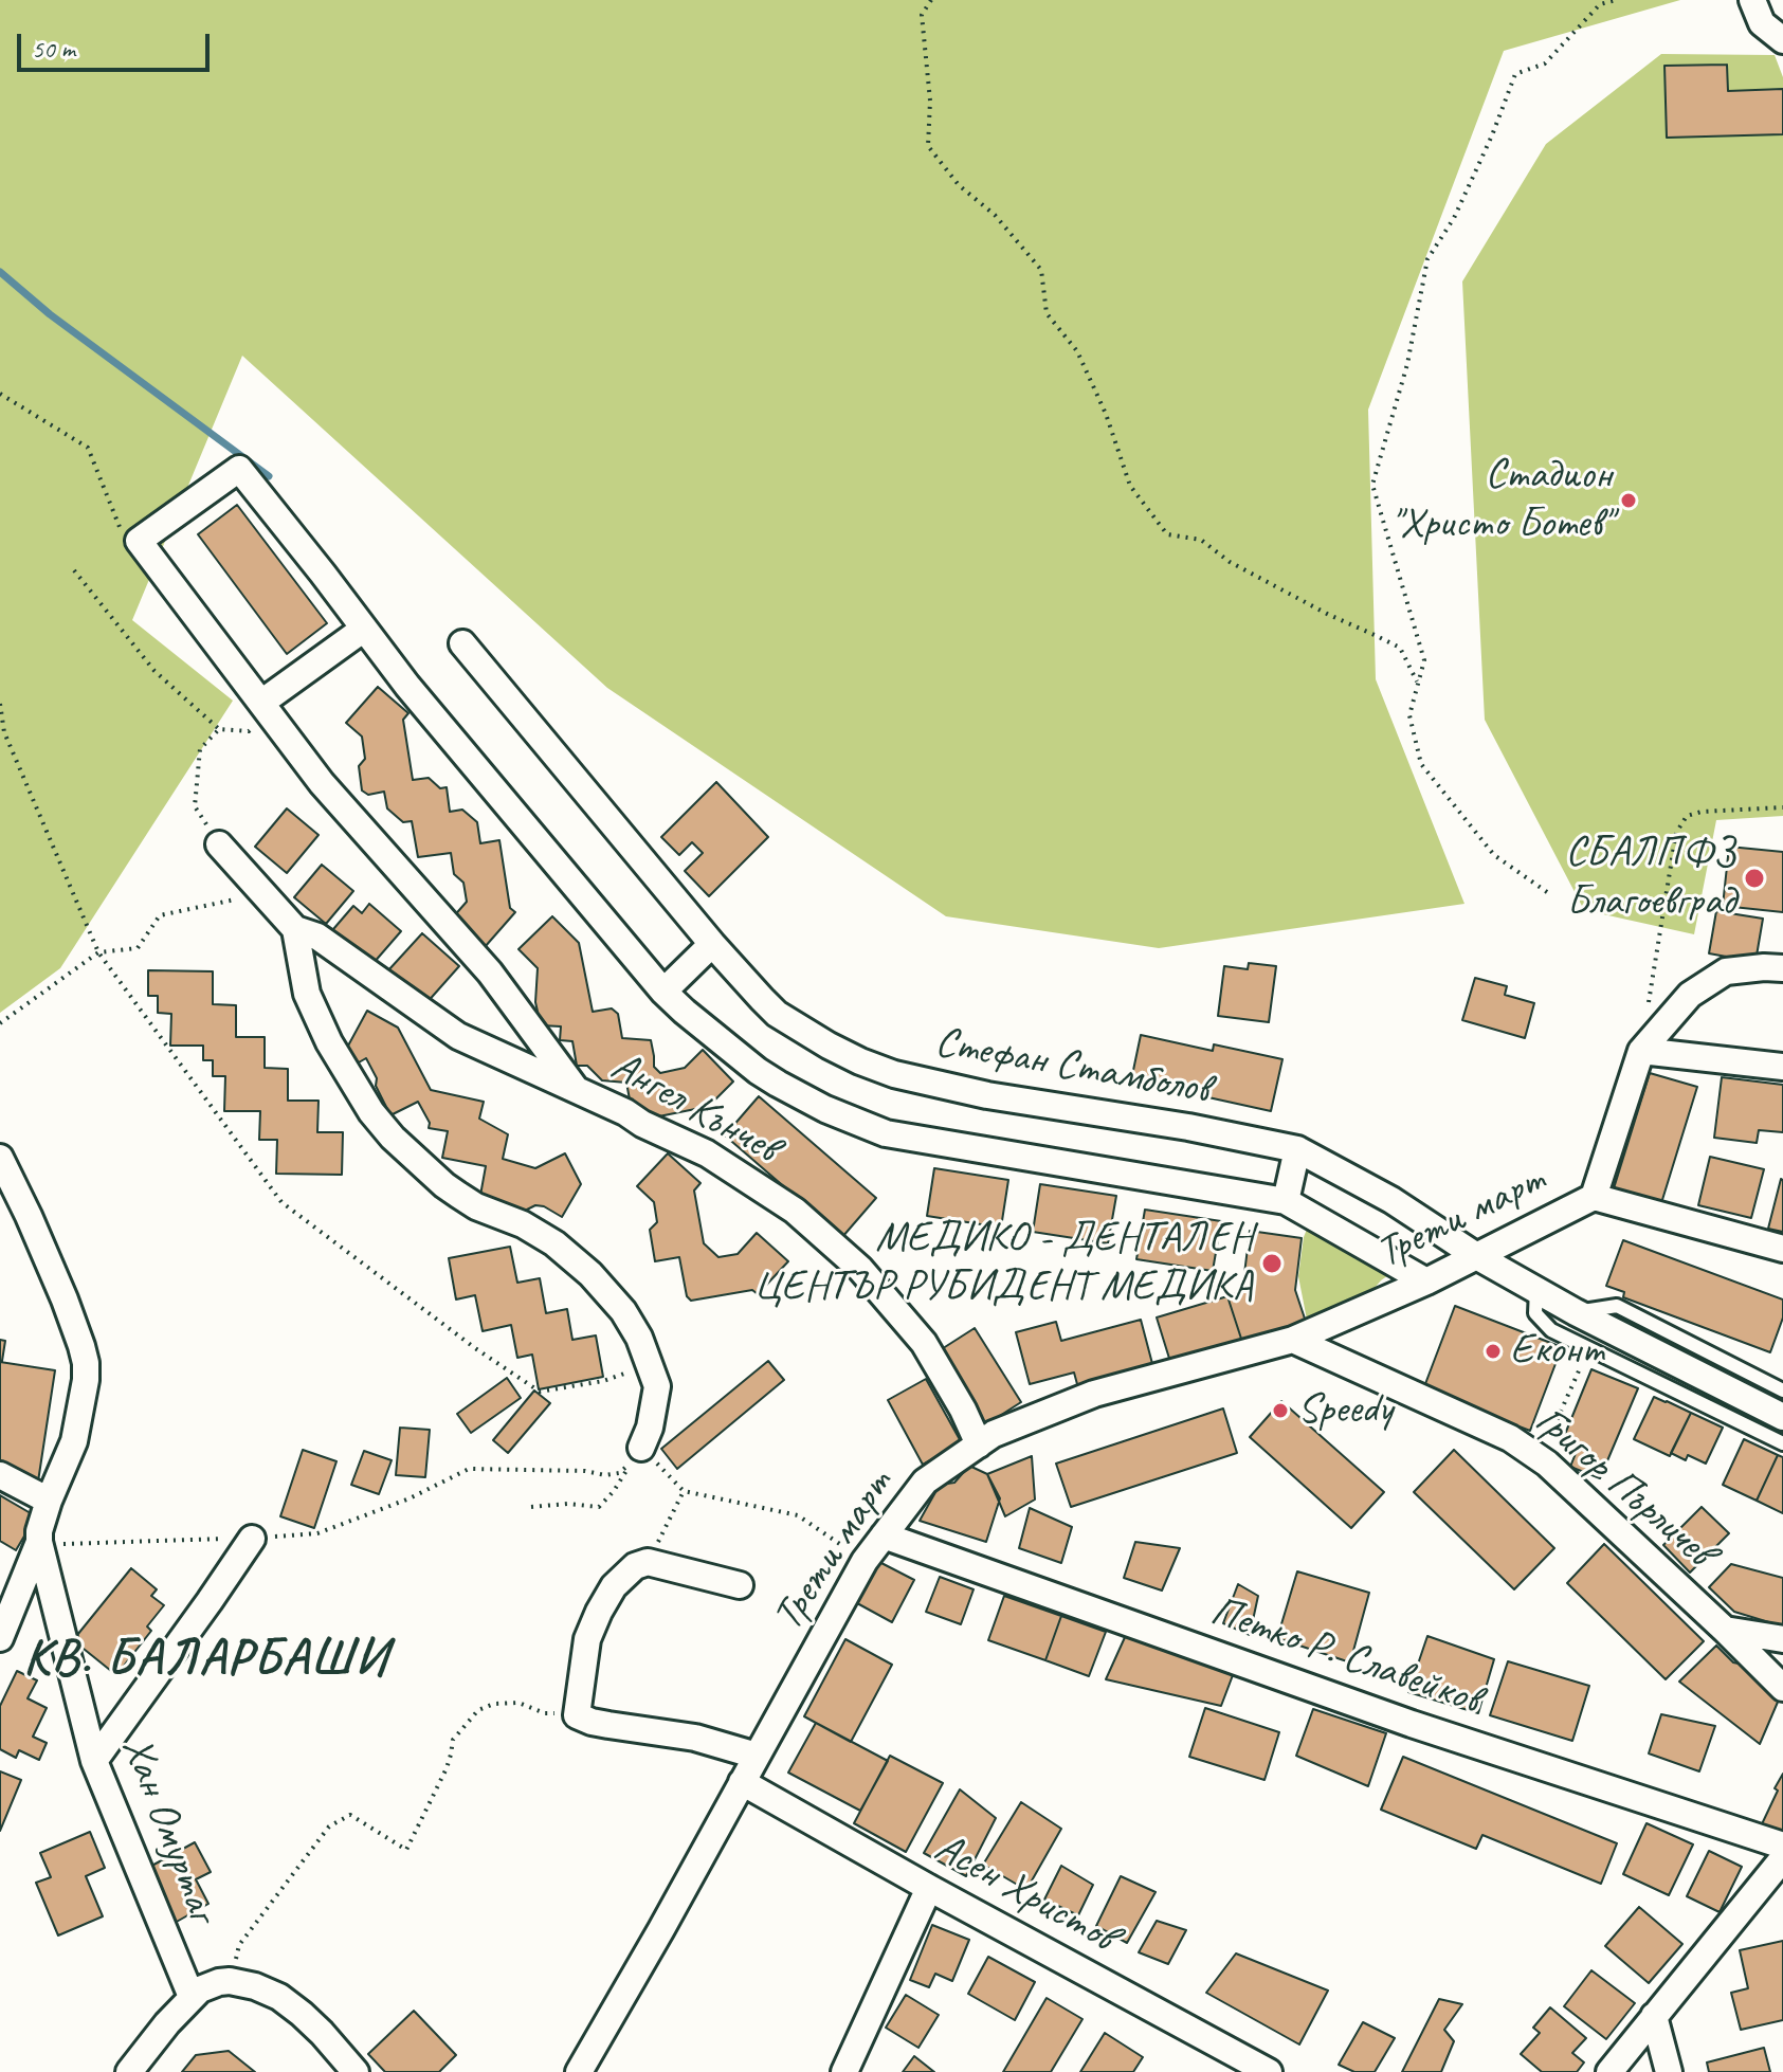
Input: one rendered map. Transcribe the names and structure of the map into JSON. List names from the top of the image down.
{
  "streets": {
    "street": [
      "Стефан Стамболов",
      "Ангел Кънчев",
      "Трети март",
      "Григор Пърличев",
      "Петко Р. Славейков",
      "Хан Омуртаг",
      "Асен Христов"
    ]
  },
  "crossings": [
    ["Стефан Стамболов", "Трети март"],
    ["Ангел Кънчев", "Трети март"],
    ["Трети март", "Григор Пърличев"],
    ["Трети март", "Петко Р. Славейков"],
    ["Трети март", "Асен Христов"]
  ],
  "districts": ["КВ. БАЛАРБАШИ"],
  "places": [
    "Стадион \"Христо Ботев\"",
    "СБАЛПФЗ Благоевград",
    "МЕДИКО - ДЕНТАЛЕН ЦЕНТЪР РУБИДЕНТ МЕДИКА",
    "Еконт",
    "Speedy"
  ],
  "scale_bar": "50 m"
}
